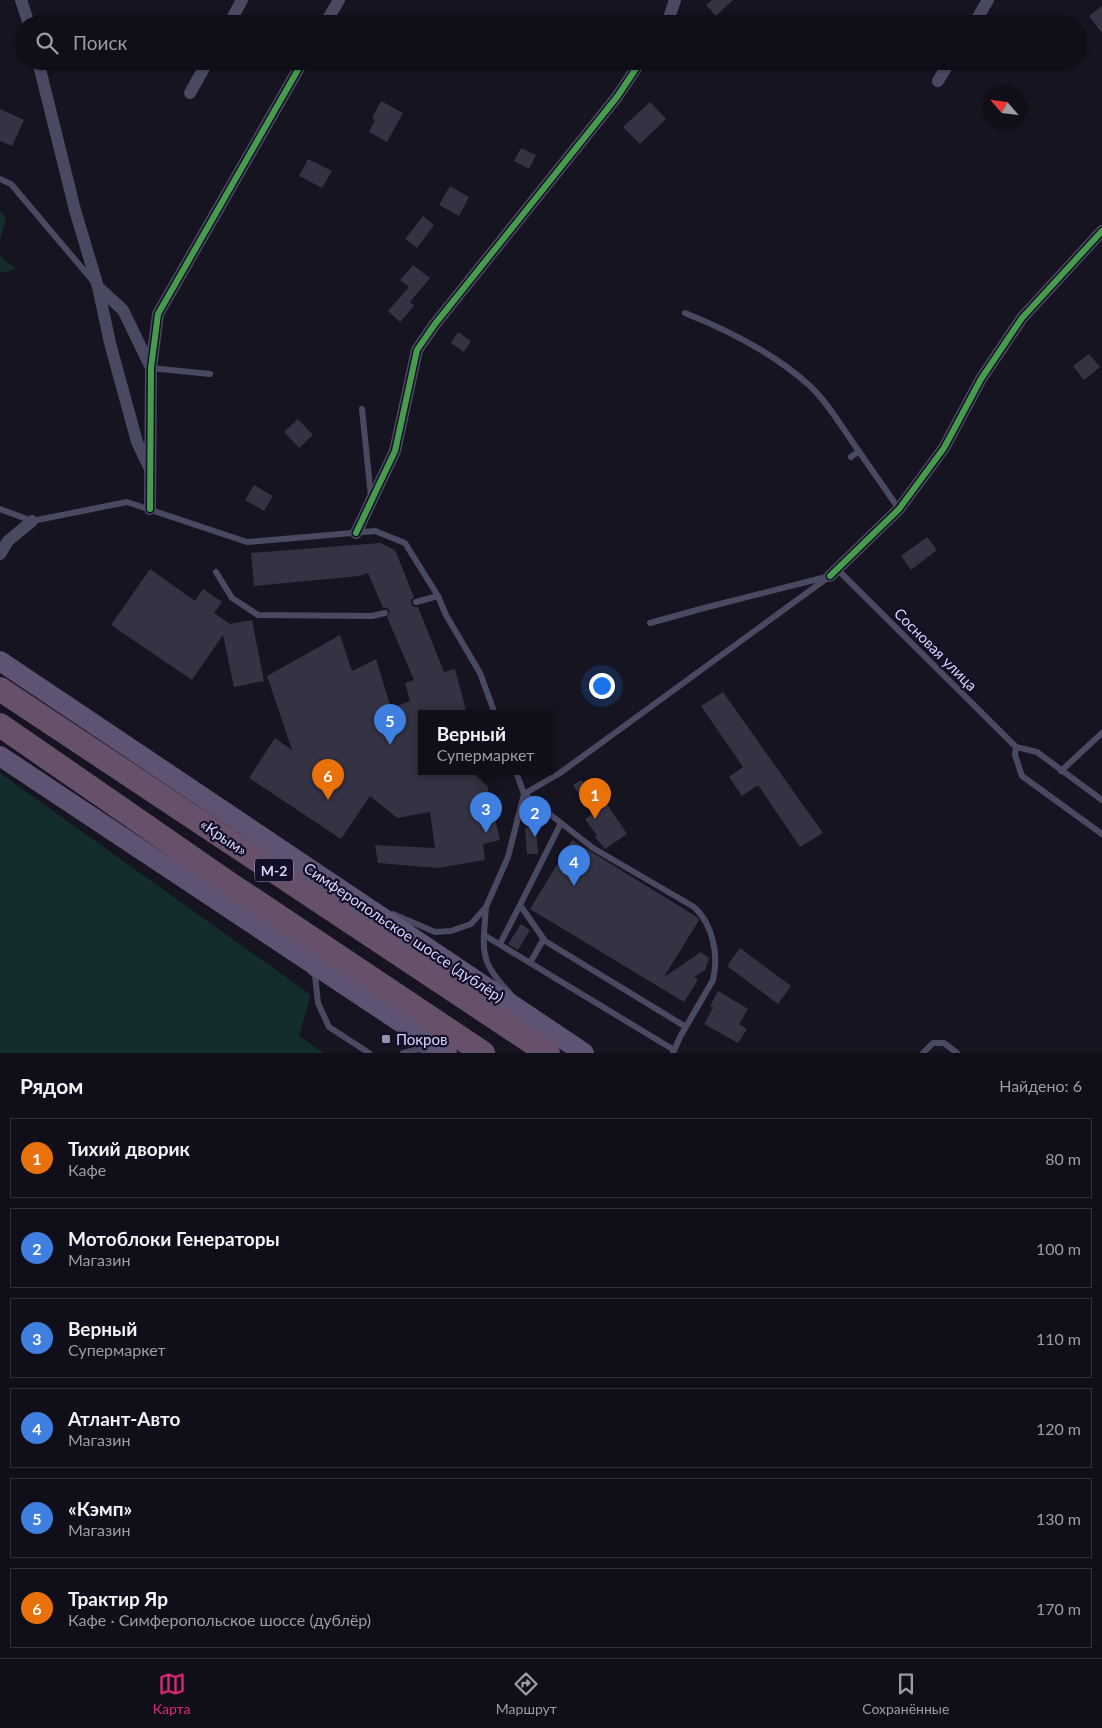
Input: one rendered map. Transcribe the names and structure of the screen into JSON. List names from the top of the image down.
{
  "streets": {
    "highway": ["«Крым»", "М-2"],
    "main road": ["Симферопольское шоссе (дублёр)"],
    "lane": ["Сосновая улица"]
  },
  "places": {
    "transit": ["Покров"]
  },
  "north": "top left",
  "page": {
    "search": "Поиск",
    "pins": [
      "5",
      "6",
      "1",
      "3",
      "2",
      "4"
    ],
    "popup": ["Верный", "Супермаркет"],
    "heading": ["Рядом", "Найдено: 6"],
    "list": [
      {
        "mark": "1",
        "name": "Тихий дворик",
        "note": "Кафе",
        "value": "80 m"
      },
      {
        "mark": "2",
        "name": "Мотоблоки Генераторы",
        "note": "Магазин",
        "value": "100 m"
      },
      {
        "mark": "3",
        "name": "Верный",
        "note": "Супермаркет",
        "value": "110 m"
      },
      {
        "mark": "4",
        "name": "Атлант-Авто",
        "note": "Магазин",
        "value": "120 m"
      },
      {
        "mark": "5",
        "name": "«Кэмп»",
        "note": "Магазин",
        "value": "130 m"
      },
      {
        "mark": "6",
        "name": "Трактир Яр",
        "note": "Кафе · Симферопольское шоссе (дублёр)",
        "value": "170 m"
      }
    ],
    "nav": ["Карта", "Маршрут", "Сохранённые"]
  }
}
